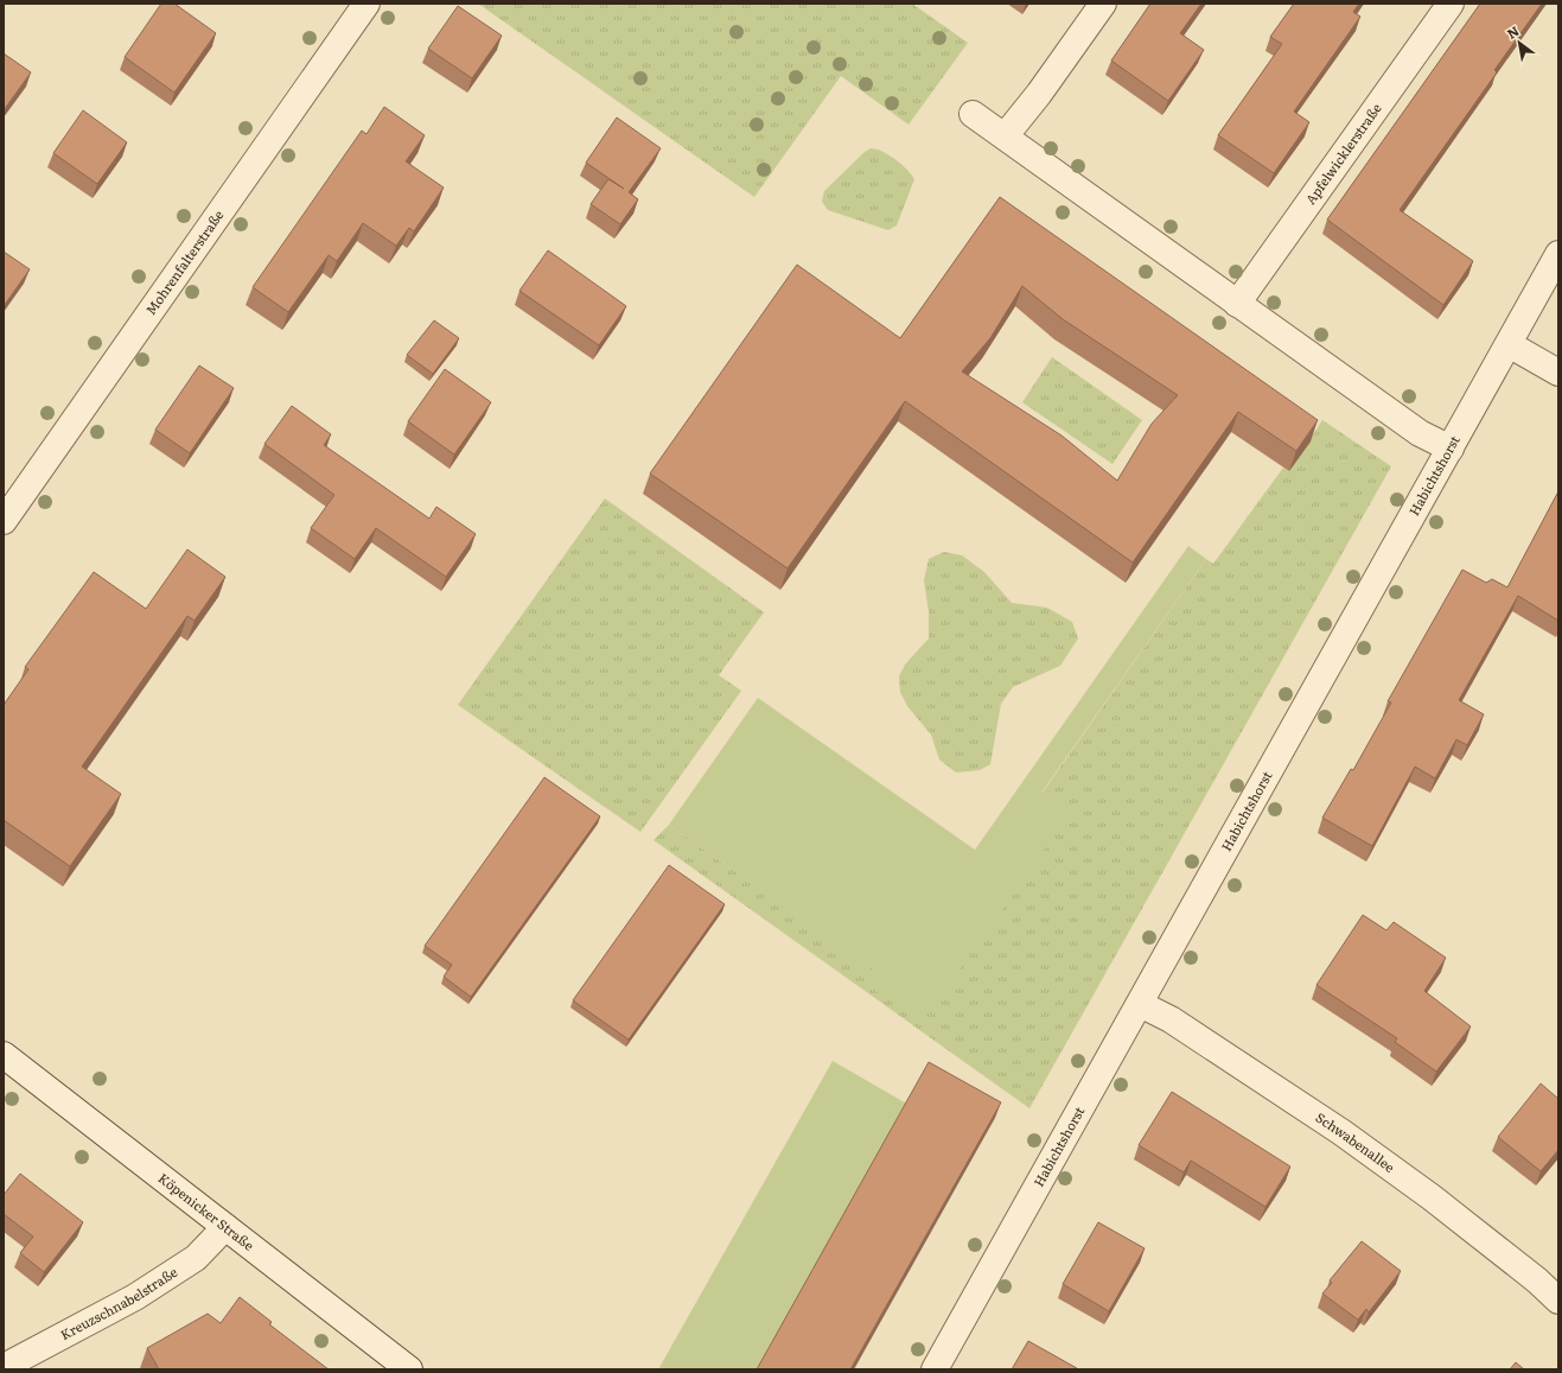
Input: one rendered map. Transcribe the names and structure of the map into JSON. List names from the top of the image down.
{
  "streets": {
    "street": [
      "Apfelwicklerstraße",
      "Mohrenfalterstraße",
      "Habichtshorst",
      "Schwabenallee",
      "Köpenicker Straße",
      "Kreuzschnabelstraße"
    ]
  },
  "crossings": [
    ["Habichtshorst", "Schwabenallee"],
    ["Köpenicker Straße", "Kreuzschnabelstraße"]
  ],
  "north": "top left"
}
